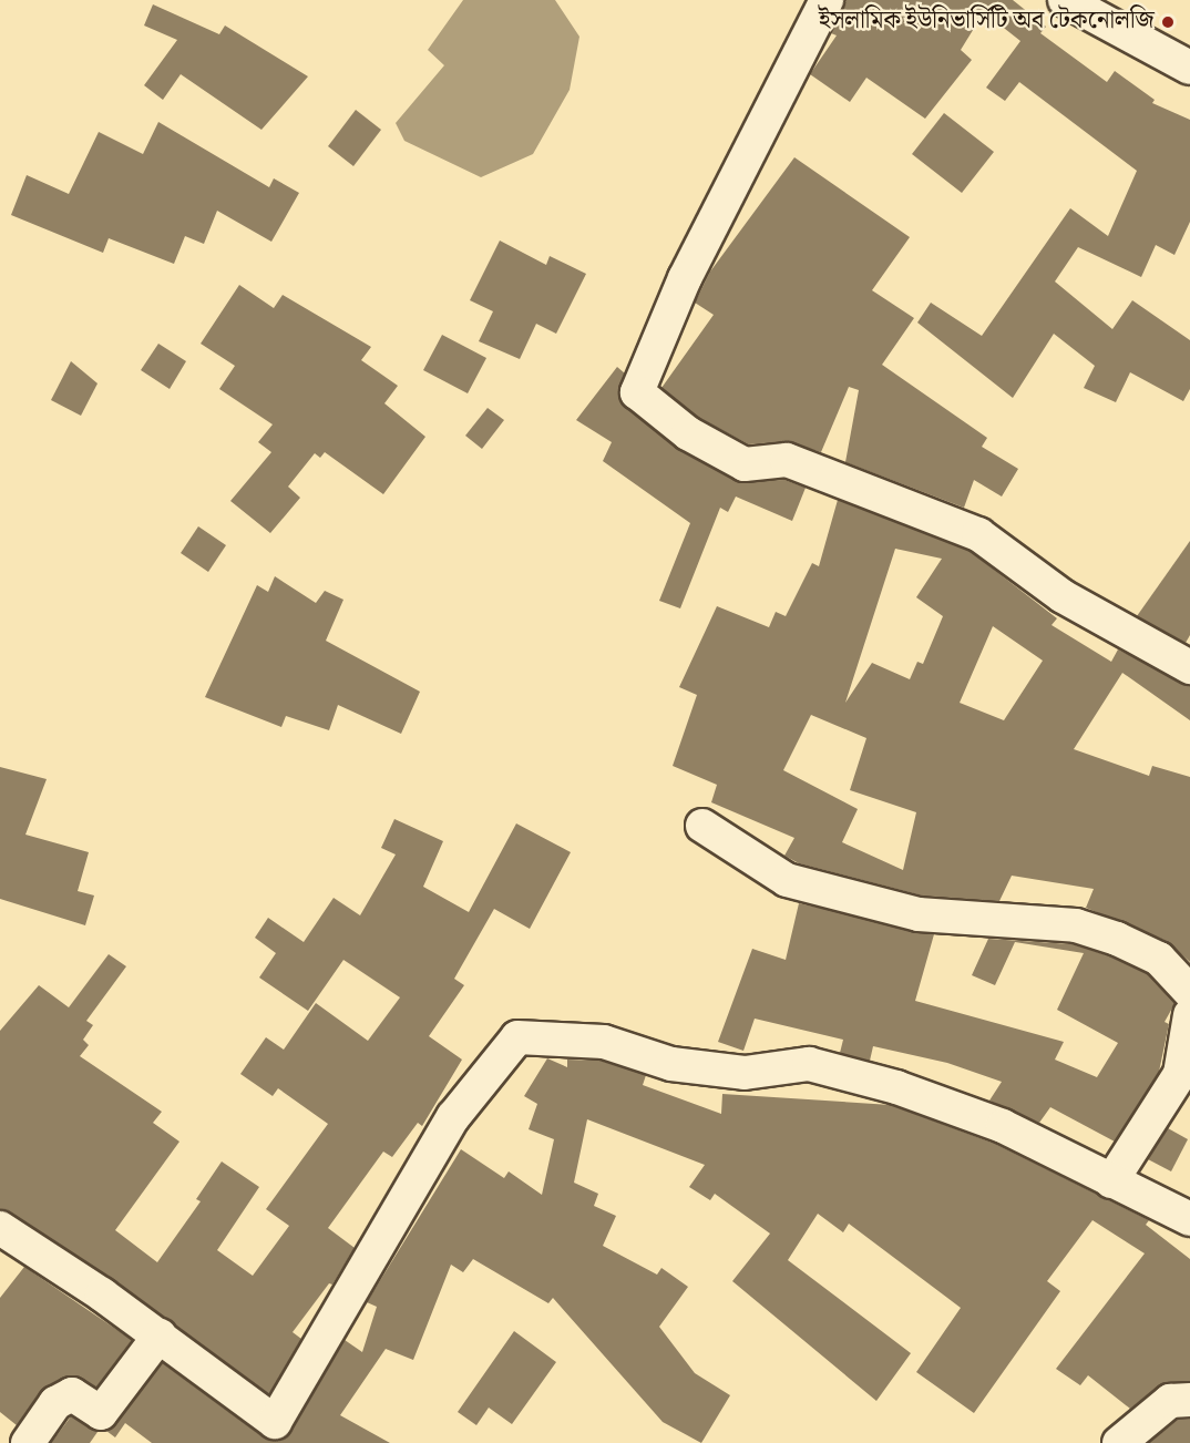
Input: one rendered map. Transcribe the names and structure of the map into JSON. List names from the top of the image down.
{
  "places": ["ইসলামিক ইউনিভার্সিটি অব টেকনোলজি"]
}
